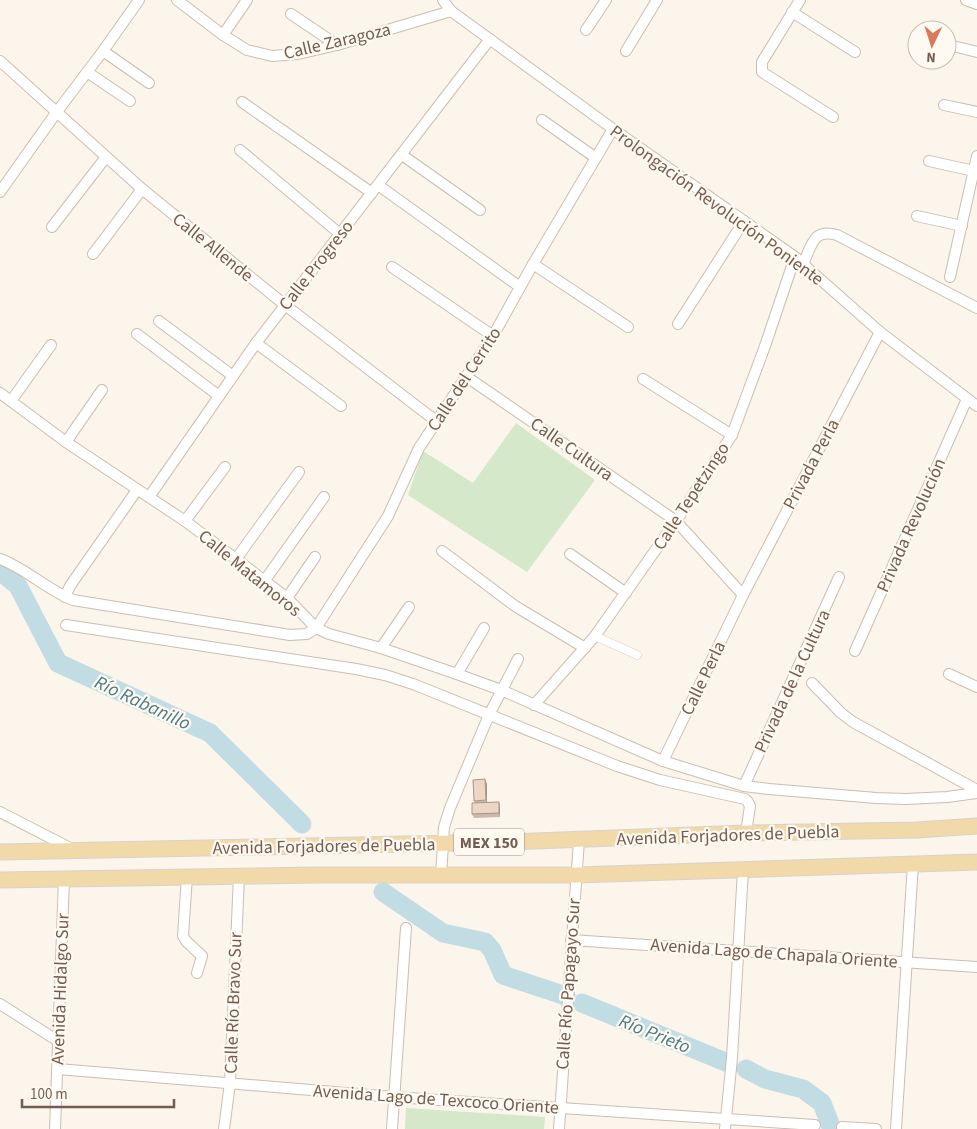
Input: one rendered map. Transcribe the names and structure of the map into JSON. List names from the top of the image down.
{
  "streets": {
    "main road": ["Avenida Forjadores de Puebla", "MEX 150"],
    "street": [
      "Calle Zaragoza",
      "Prolongación Revolución Poniente",
      "Calle Allende",
      "Calle Progreso",
      "Calle del Cerrito",
      "Calle Cultura",
      "Privada Perla",
      "Calle Tepetzingo",
      "Privada Revolución",
      "Calle Matamoros",
      "Calle Perla",
      "Privada de la Cultura",
      "Avenida Lago de Chapala Oriente",
      "Calle Río Papagayo Sur",
      "Avenida Hidalgo Sur",
      "Calle Río Bravo Sur",
      "Avenida Lago de Texcoco Oriente"
    ]
  },
  "crossings": [
    ["Calle Zaragoza", "Prolongación Revolución Poniente"],
    ["Prolongación Revolución Poniente", "Calle Progreso"],
    ["Prolongación Revolución Poniente", "Calle del Cerrito"],
    ["Prolongación Revolución Poniente", "Privada Perla"],
    ["Prolongación Revolución Poniente", "Calle Tepetzingo"],
    ["Prolongación Revolución Poniente", "Privada Revolución"],
    ["Calle Allende", "Calle Progreso"],
    ["Calle Allende", "Calle del Cerrito"],
    ["Calle Progreso", "Calle Matamoros"],
    ["Calle del Cerrito", "Calle Cultura"],
    ["Calle del Cerrito", "Calle Matamoros"],
    ["Calle Cultura", "Privada Perla"],
    ["Calle Cultura", "Calle Tepetzingo"],
    ["Calle Cultura", "Calle Perla"],
    ["Privada Perla", "Calle Perla"],
    ["Calle Tepetzingo", "Calle Matamoros"],
    ["Calle Matamoros", "Calle Perla"],
    ["Calle Matamoros", "Privada de la Cultura"],
    ["Avenida Forjadores de Puebla", "Calle Río Papagayo Sur"],
    ["Avenida Forjadores de Puebla", "Avenida Hidalgo Sur"],
    ["Avenida Forjadores de Puebla", "Calle Río Bravo Sur"],
    ["Avenida Lago de Chapala Oriente", "Calle Río Papagayo Sur"],
    ["Calle Río Papagayo Sur", "Avenida Lago de Texcoco Oriente"],
    ["Avenida Hidalgo Sur", "Avenida Lago de Texcoco Oriente"],
    ["Calle Río Bravo Sur", "Avenida Lago de Texcoco Oriente"]
  ],
  "water": ["Río Rabanillo", "Río Prieto"],
  "scale_bar": "100 m",
  "north": "bottom"
}
